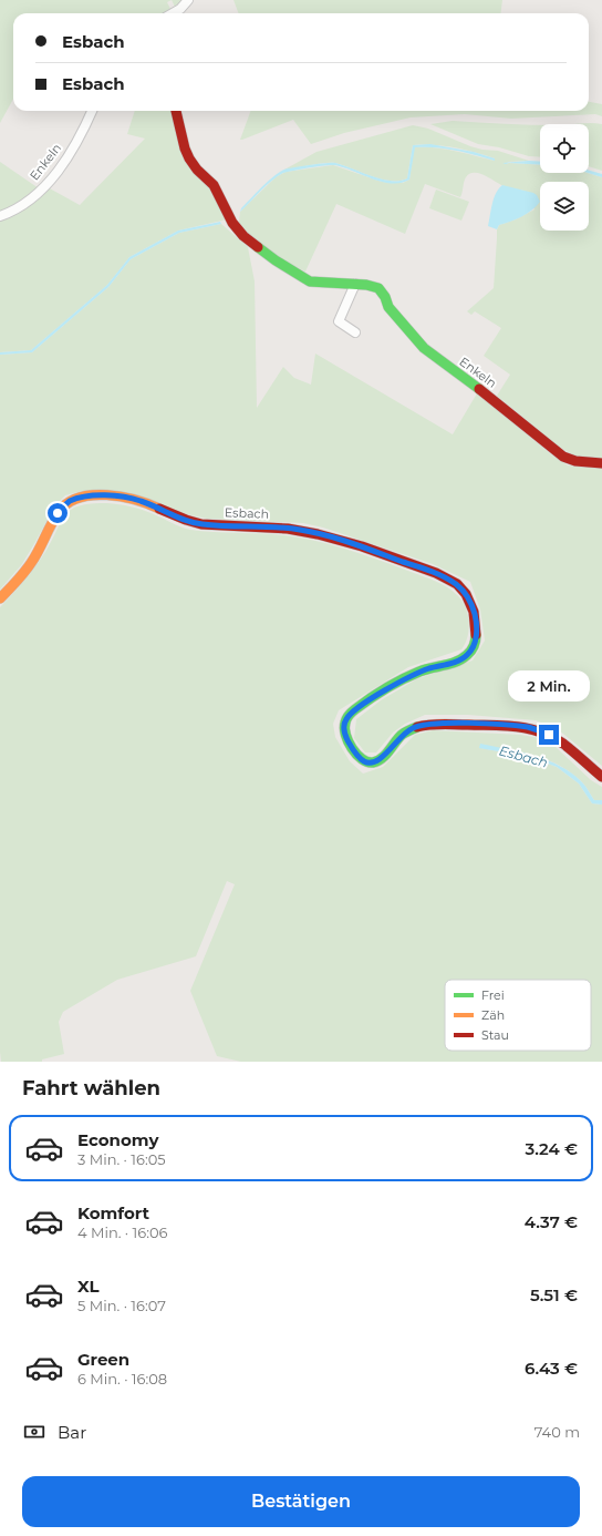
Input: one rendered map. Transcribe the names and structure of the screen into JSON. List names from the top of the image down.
{
  "streets": {
    "street": ["Enkeln", "Esbach"]
  },
  "water": ["Esbach"],
  "legend": ["Frei", "Zäh", "Stau"],
  "page": {
    "banner": ["Esbach", "Esbach"],
    "bubble": "2 Min.",
    "heading": "Fahrt wählen",
    "list": [
      {
        "name": "Economy",
        "note": "3 Min. · 16:05",
        "value": "3.24 €"
      },
      {
        "name": "Komfort",
        "note": "4 Min. · 16:06",
        "value": "4.37 €"
      },
      {
        "name": "XL",
        "note": "5 Min. · 16:07",
        "value": "5.51 €"
      },
      {
        "name": "Green",
        "note": "6 Min. · 16:08",
        "value": "6.43 €"
      }
    ],
    "pay": ["Bar", "740 m"],
    "buttons": "Bestätigen"
  }
}
